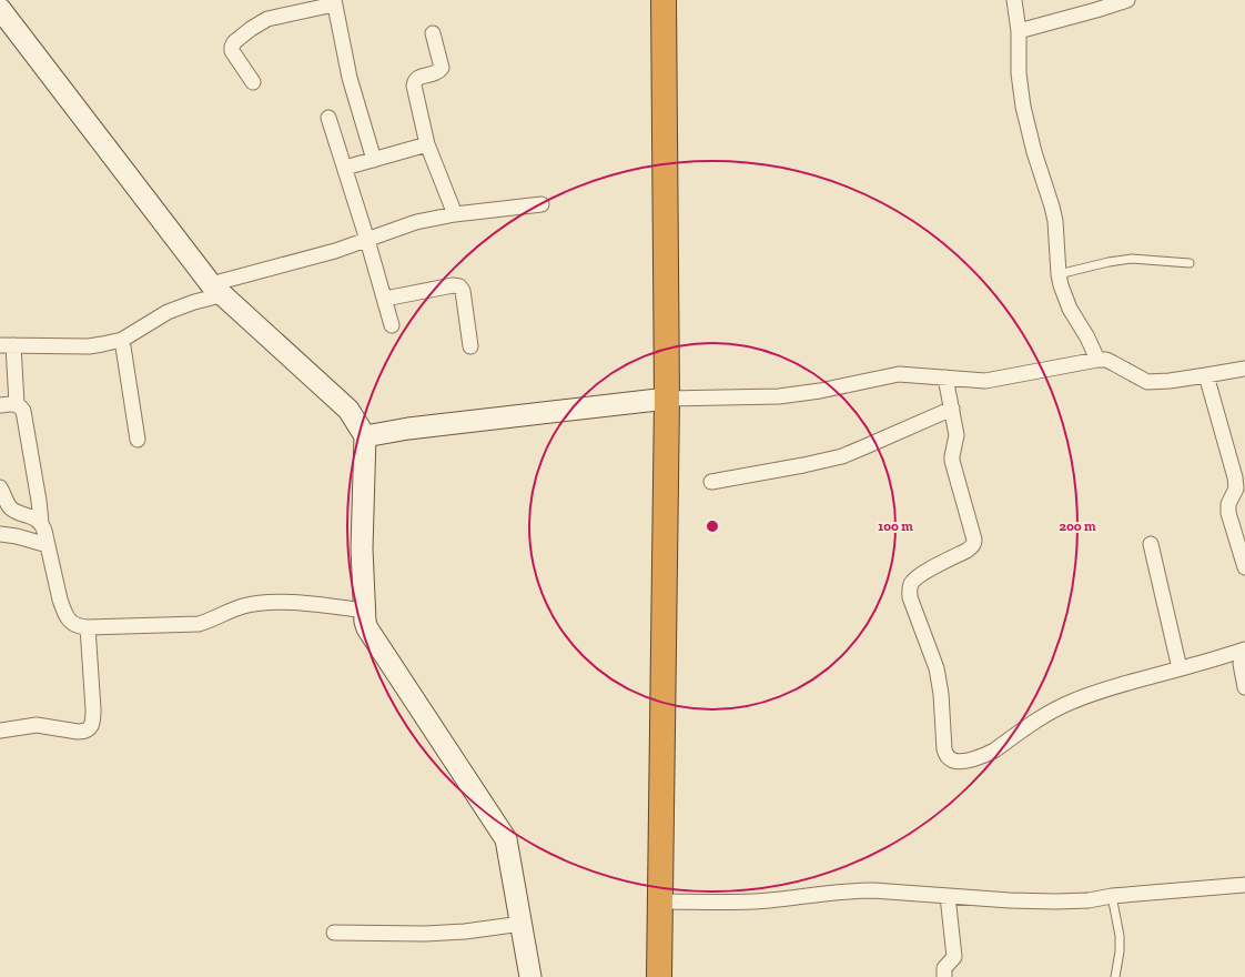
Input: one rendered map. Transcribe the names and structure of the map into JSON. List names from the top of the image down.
{
  "rings": ["100 m", "200 m"]
}
